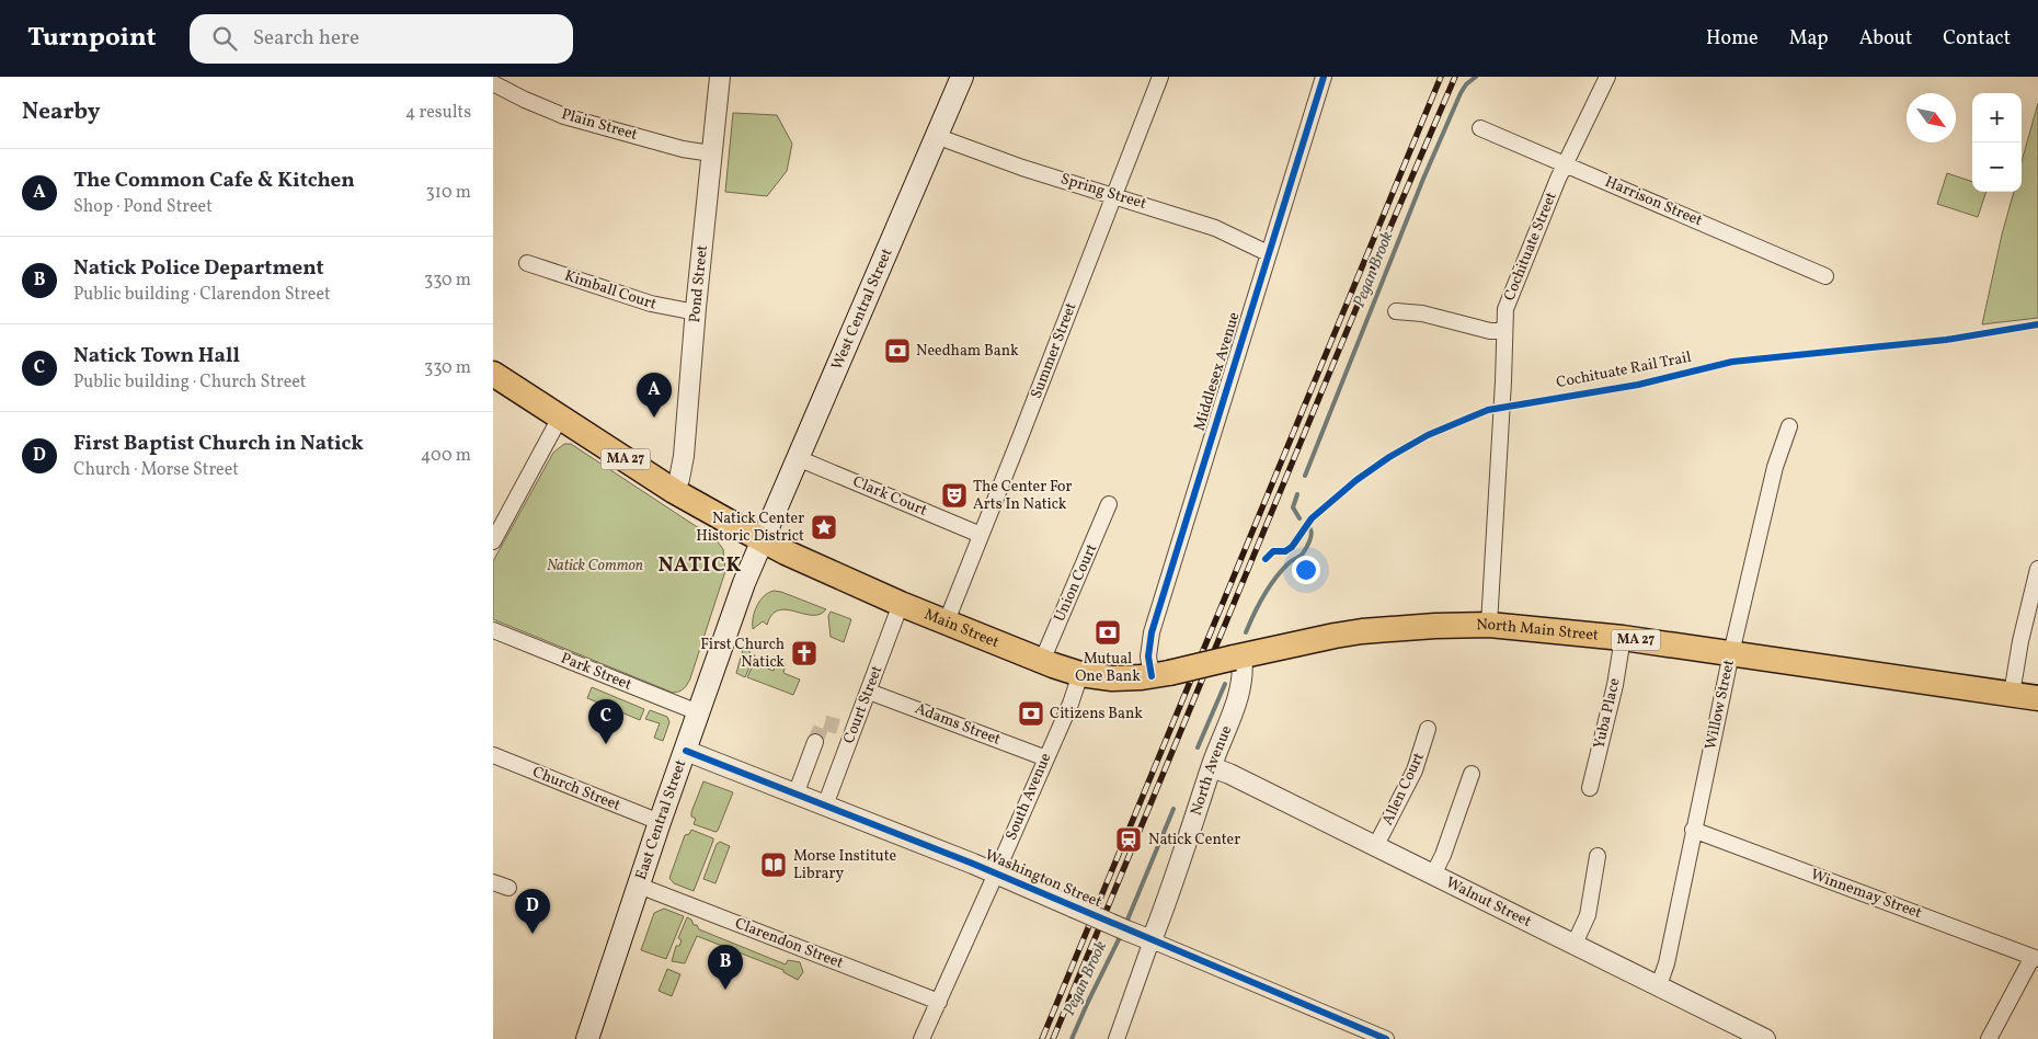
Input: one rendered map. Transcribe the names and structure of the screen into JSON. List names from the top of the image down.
{
  "streets": {
    "main road": [
      "West Central Street",
      "MA 27",
      "Main Street",
      "North Main Street",
      "East Central Street"
    ],
    "street": [
      "Plain Street",
      "Spring Street",
      "Harrison Street",
      "Cochituate Street",
      "Pond Street",
      "Kimball Court",
      "Summer Street",
      "Middlesex Avenue",
      "Clark Court",
      "Union Court",
      "Park Street",
      "Court Street",
      "Willow Street",
      "Yuba Place",
      "Adams Street",
      "North Avenue",
      "Church Street",
      "Allen Court",
      "South Avenue",
      "Washington Street",
      "Winnemay Street",
      "Walnut Street",
      "Clarendon Street"
    ],
    "cycle path": ["Cochituate Rail Trail"]
  },
  "crossings": [
    ["Plain Street", "Pond Street"],
    ["Spring Street", "West Central Street"],
    ["Spring Street", "Summer Street"],
    ["Spring Street", "Middlesex Avenue"],
    ["Harrison Street", "Cochituate Street"],
    ["Cochituate Street", "North Main Street"],
    ["Pond Street", "Kimball Court"],
    ["Pond Street", "MA 27"],
    ["West Central Street", "MA 27"],
    ["West Central Street", "Clark Court"],
    ["West Central Street", "Main Street"],
    ["West Central Street", "East Central Street"],
    ["Summer Street", "Clark Court"],
    ["Summer Street", "Main Street"],
    ["Middlesex Avenue", "Main Street"],
    ["Middlesex Avenue", "North Main Street"],
    ["MA 27", "Main Street"],
    ["MA 27", "East Central Street"],
    ["Union Court", "Main Street"],
    ["Main Street", "North Main Street"],
    ["Main Street", "Court Street"],
    ["Main Street", "South Avenue"],
    ["Main Street", "East Central Street"],
    ["North Main Street", "Willow Street"],
    ["North Main Street", "Yuba Place"],
    ["North Main Street", "North Avenue"],
    ["Park Street", "East Central Street"],
    ["Court Street", "Adams Street"],
    ["Court Street", "Washington Street"],
    ["Willow Street", "Winnemay Street"],
    ["Willow Street", "Walnut Street"],
    ["Adams Street", "South Avenue"],
    ["North Avenue", "Washington Street"],
    ["North Avenue", "Walnut Street"],
    ["Church Street", "East Central Street"],
    ["Allen Court", "Walnut Street"],
    ["South Avenue", "Washington Street"],
    ["South Avenue", "Clarendon Street"],
    ["East Central Street", "Washington Street"],
    ["East Central Street", "Clarendon Street"]
  ],
  "districts": ["NATICK"],
  "water": ["Pegan Brook"],
  "parks": ["Natick Common"],
  "places": {
    "bank": ["Needham Bank", "Mutual One Bank", "Citizens Bank"],
    "theatre": ["The Center For Arts In Natick"],
    "place": ["Natick Center Historic District"],
    "church": ["First Church Natick"],
    "station": ["Natick Center"],
    "library": ["Morse Institute Library"]
  },
  "north": "bottom right",
  "page": {
    "header": "Turnpoint",
    "search": "Search here",
    "nav": [
      "Home",
      "Map",
      "About",
      "Contact"
    ],
    "heading": ["Nearby", "4 results"],
    "map_buttons": ["+", "−"],
    "list": [
      {
        "mark": "A",
        "name": "The Common Cafe & Kitchen",
        "note": "Shop · Pond Street",
        "value": "310 m"
      },
      {
        "mark": "B",
        "name": "Natick Police Department",
        "note": "Public building · Clarendon Street",
        "value": "330 m"
      },
      {
        "mark": "C",
        "name": "Natick Town Hall",
        "note": "Public building · Church Street",
        "value": "330 m"
      },
      {
        "mark": "D",
        "name": "First Baptist Church in Natick",
        "note": "Church · Morse Street",
        "value": "400 m"
      }
    ],
    "pins": [
      "A",
      "C",
      "D",
      "B"
    ]
  }
}
